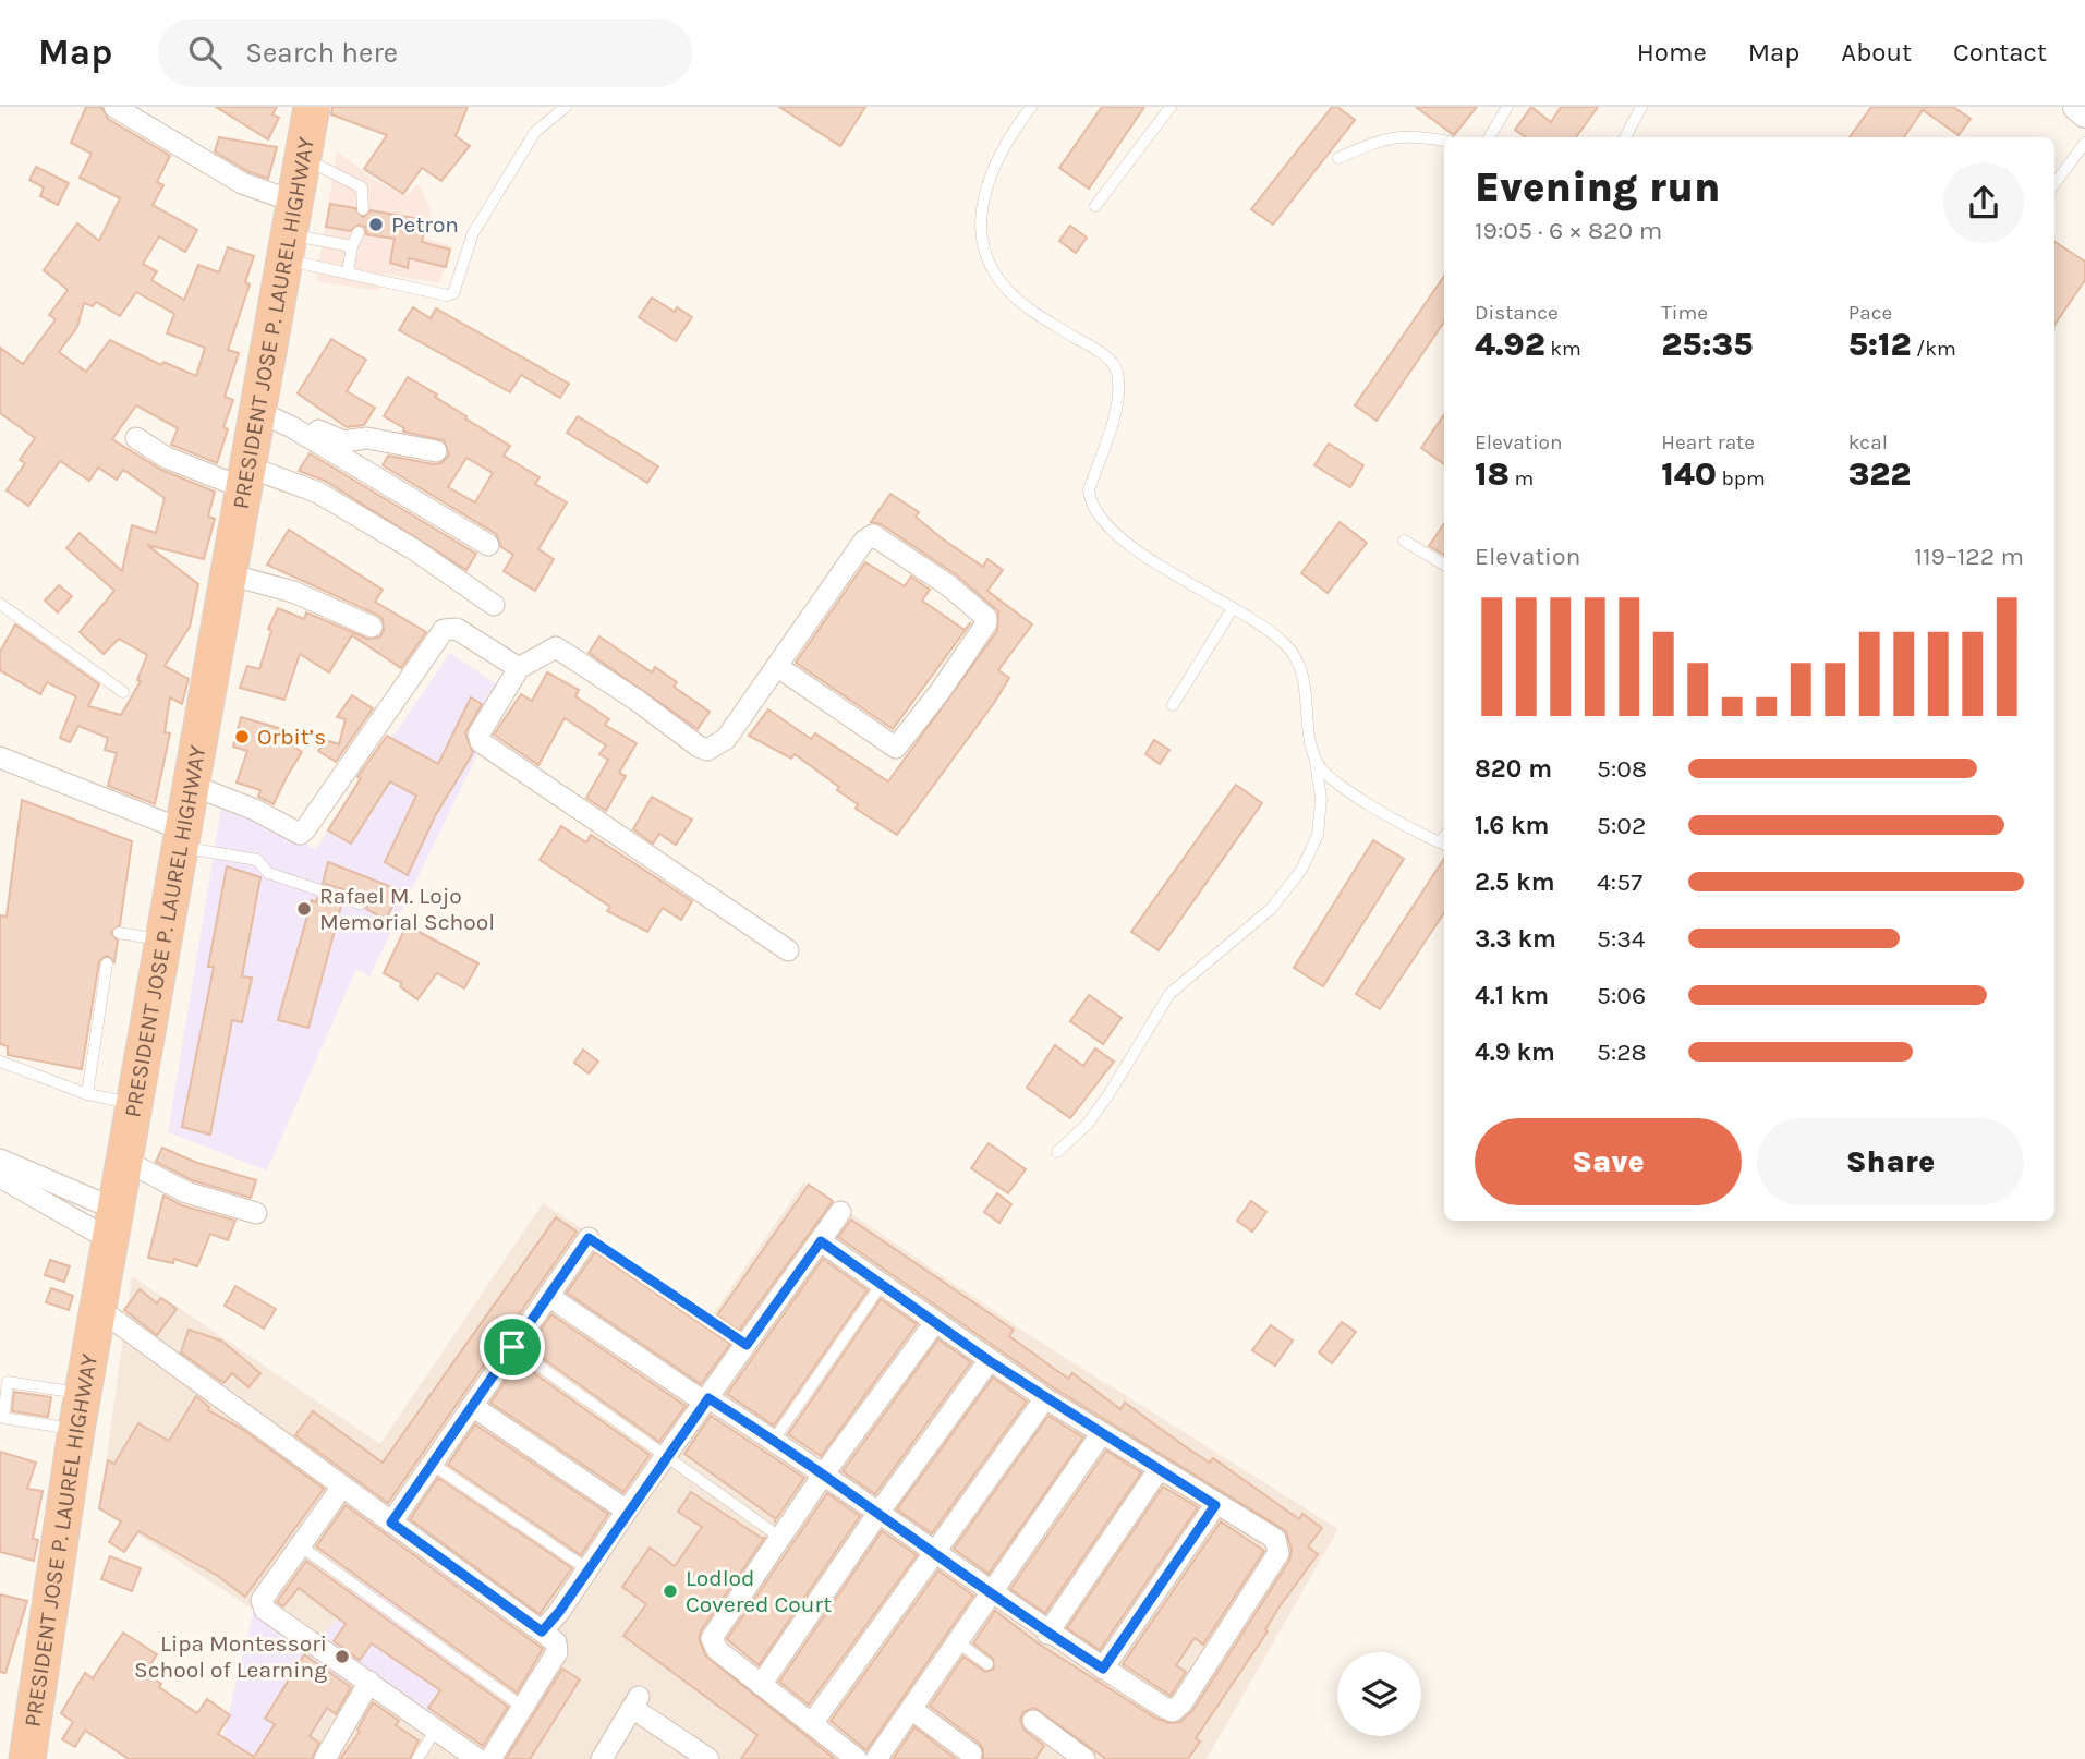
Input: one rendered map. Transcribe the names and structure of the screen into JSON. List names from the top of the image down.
{
  "streets": {
    "highway": ["PRESIDENT JOSE P. LAUREL HIGHWAY"]
  },
  "places": [
    "Petron",
    "Orbit’s",
    "Rafael M. Lojo Memorial School",
    "Lodlod Covered Court",
    "Lipa Montessori School of Learning"
  ],
  "page": {
    "header": "Map",
    "search": "Search here",
    "nav": [
      "Home",
      "Map",
      "About",
      "Contact"
    ],
    "heading": ["Evening run", "19:05 · 6 × 820 m"],
    "stats": [
      ["Distance", "4.92 km"],
      ["Time", "25:35"],
      ["Pace", "5:12 /km"],
      ["Elevation", "18 m"],
      ["Heart rate", "140 bpm"],
      ["kcal", "322"]
    ],
    "chart": ["Elevation", "119–122 m"],
    "list": [
      {
        "name": "820 m",
        "note": "5:08"
      },
      {
        "name": "1.6 km",
        "note": "5:02"
      },
      {
        "name": "2.5 km",
        "note": "4:57"
      },
      {
        "name": "3.3 km",
        "note": "5:34"
      },
      {
        "name": "4.1 km",
        "note": "5:06"
      },
      {
        "name": "4.9 km",
        "note": "5:28"
      }
    ],
    "buttons": ["Save", "Share"]
  }
}
